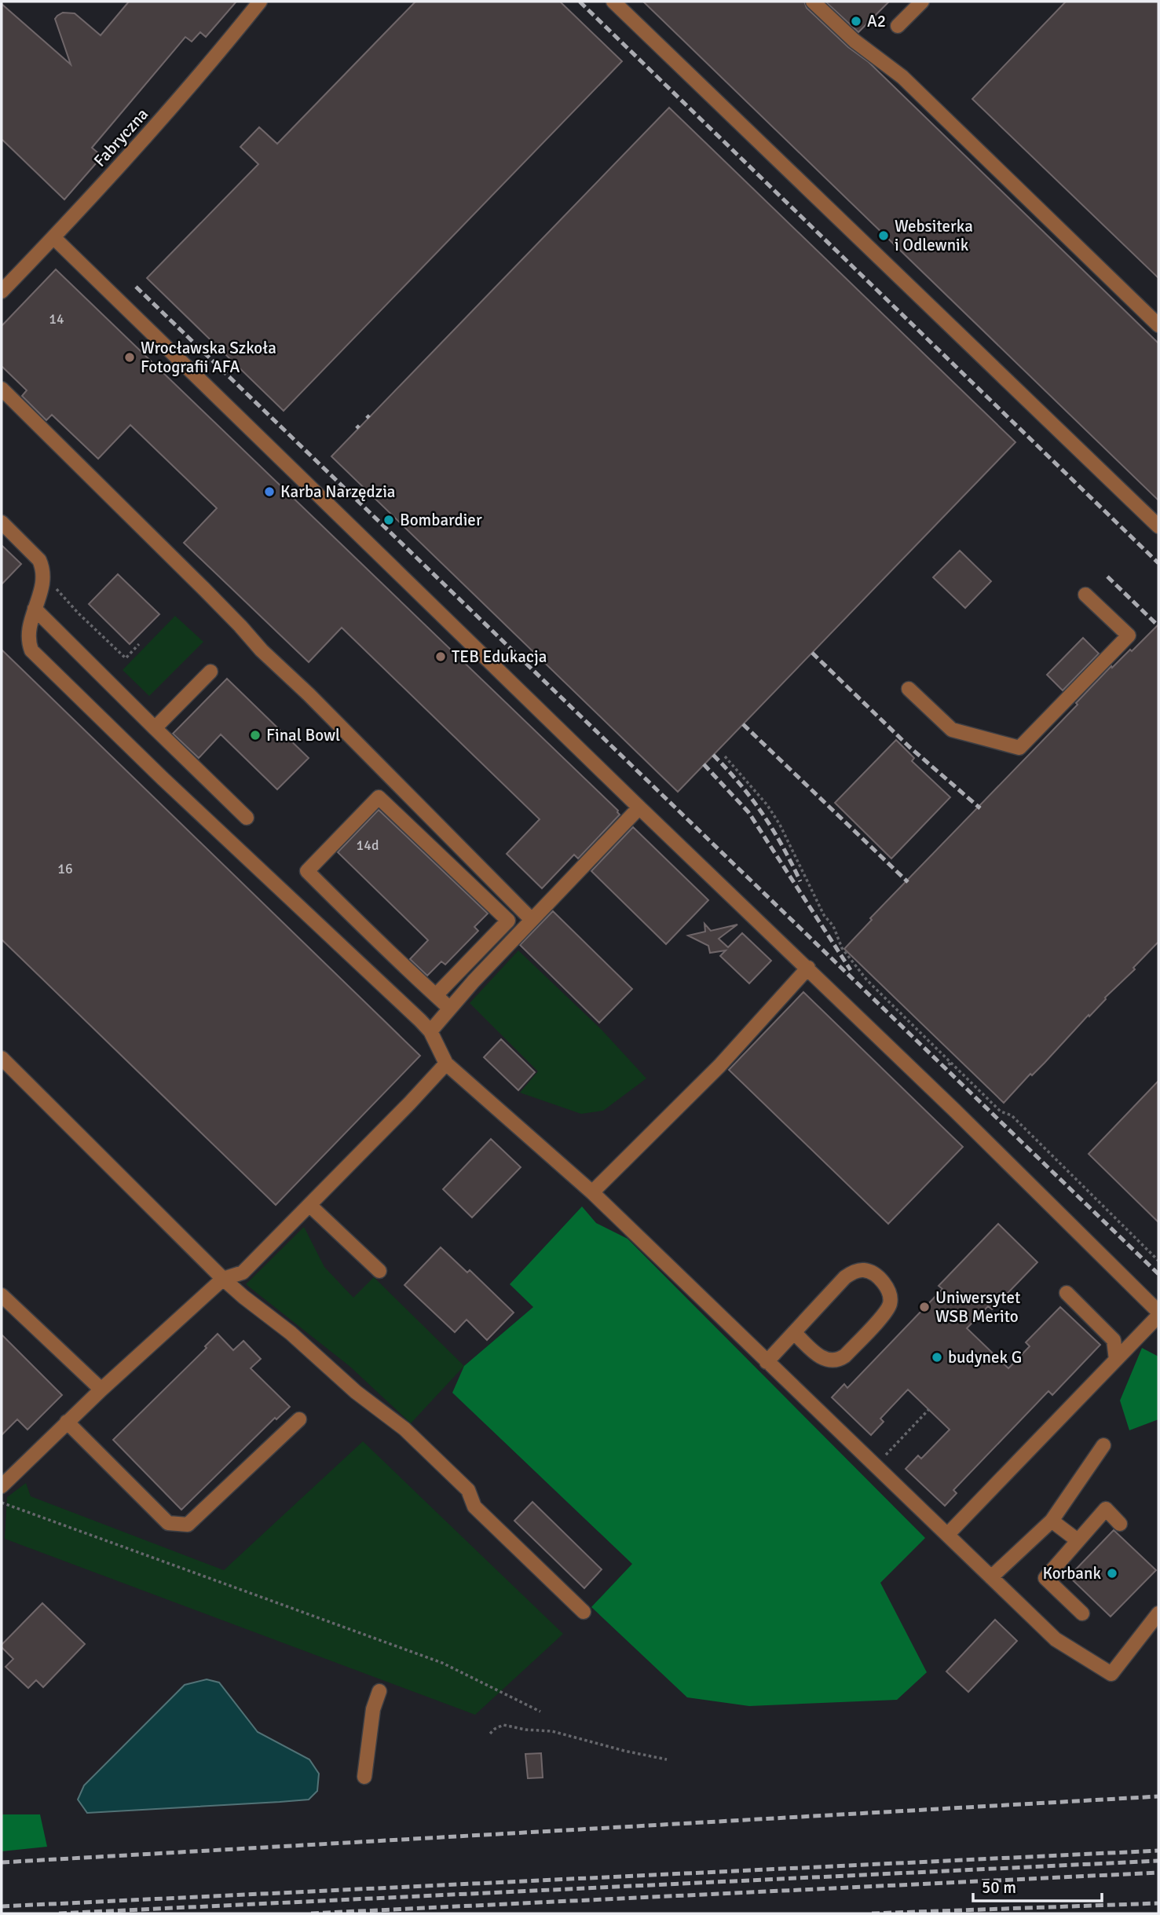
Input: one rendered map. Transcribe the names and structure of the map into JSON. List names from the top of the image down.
{
  "streets": {
    "street": ["Fabryczna"]
  },
  "places": [
    "A2",
    "Websiterka i Odlewnik",
    "Wrocławska Szkoła Fotografii AFA",
    "Karba Narzędzia",
    "Bombardier",
    "TEB Edukacja",
    "Final Bowl",
    "Uniwersytet WSB Merito",
    "budynek G",
    "Korbank"
  ],
  "house_numbers": ["14", "14d", "16"],
  "scale_bar": "50 m"
}
